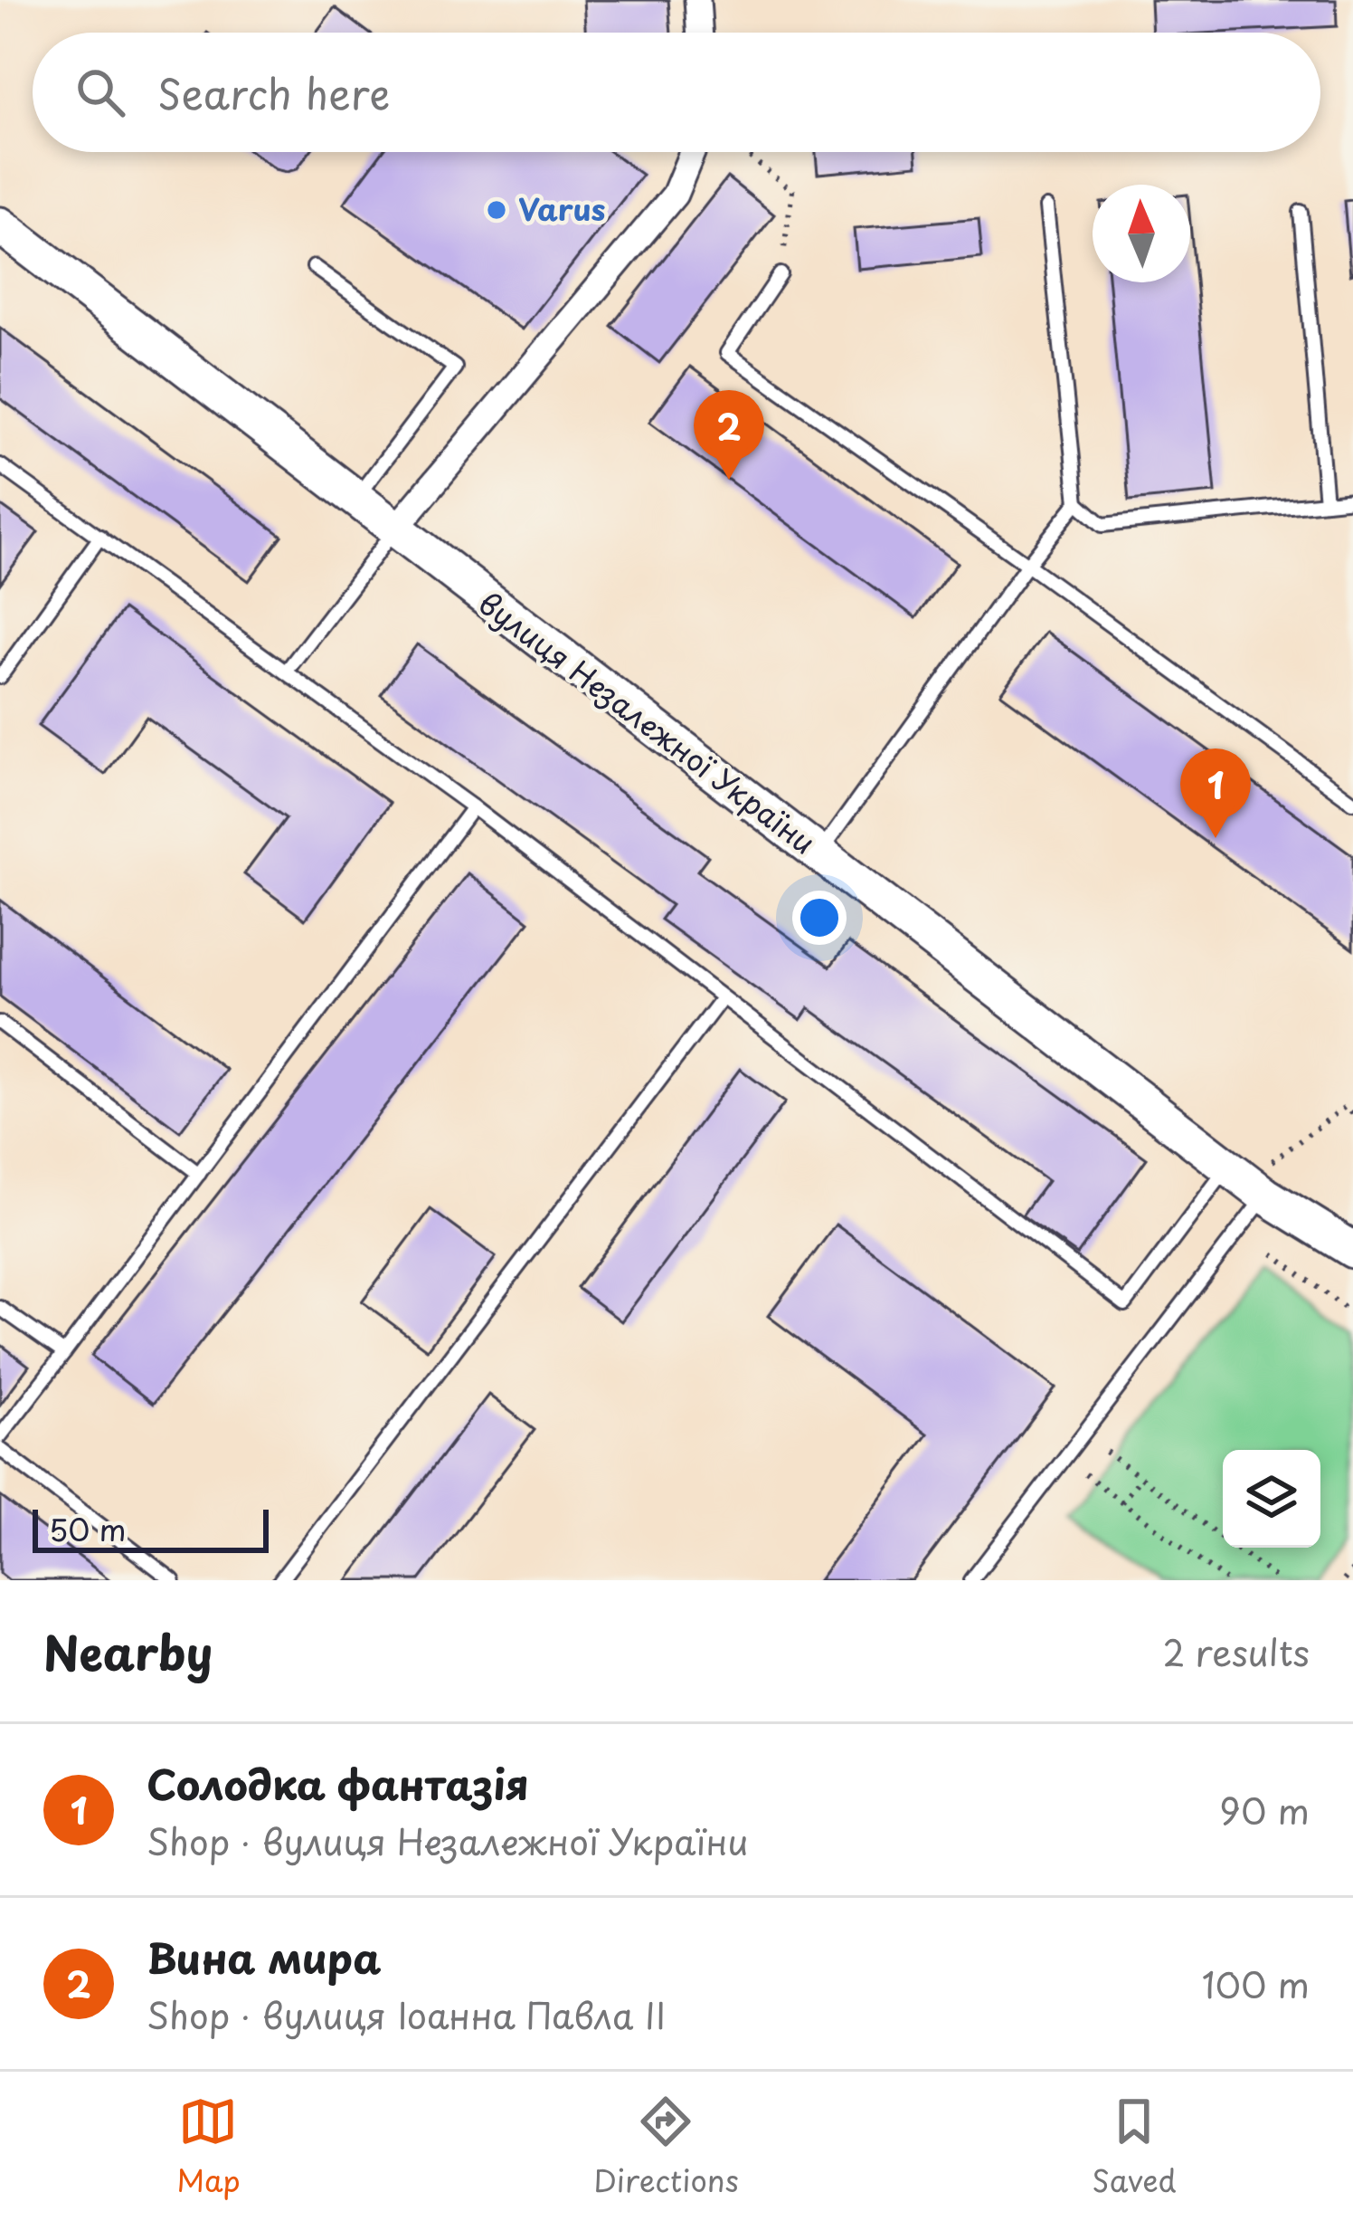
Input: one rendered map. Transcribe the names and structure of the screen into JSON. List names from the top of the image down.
{
  "streets": {
    "street": ["вулиця Незалежної України"]
  },
  "places": ["Varus"],
  "scale_bar": "50 m",
  "north": "top",
  "page": {
    "search": "Search here",
    "pins": ["2", "1"],
    "scale": "50 m",
    "heading": ["Nearby", "2 results"],
    "list": [
      {
        "mark": "1",
        "name": "Солодка фантазія",
        "note": "Shop · вулиця Незалежної України",
        "value": "90 m"
      },
      {
        "mark": "2",
        "name": "Вина мира",
        "note": "Shop · вулиця Іоанна Павла ІІ",
        "value": "100 m"
      }
    ],
    "nav": ["Map", "Directions", "Saved"]
  }
}
